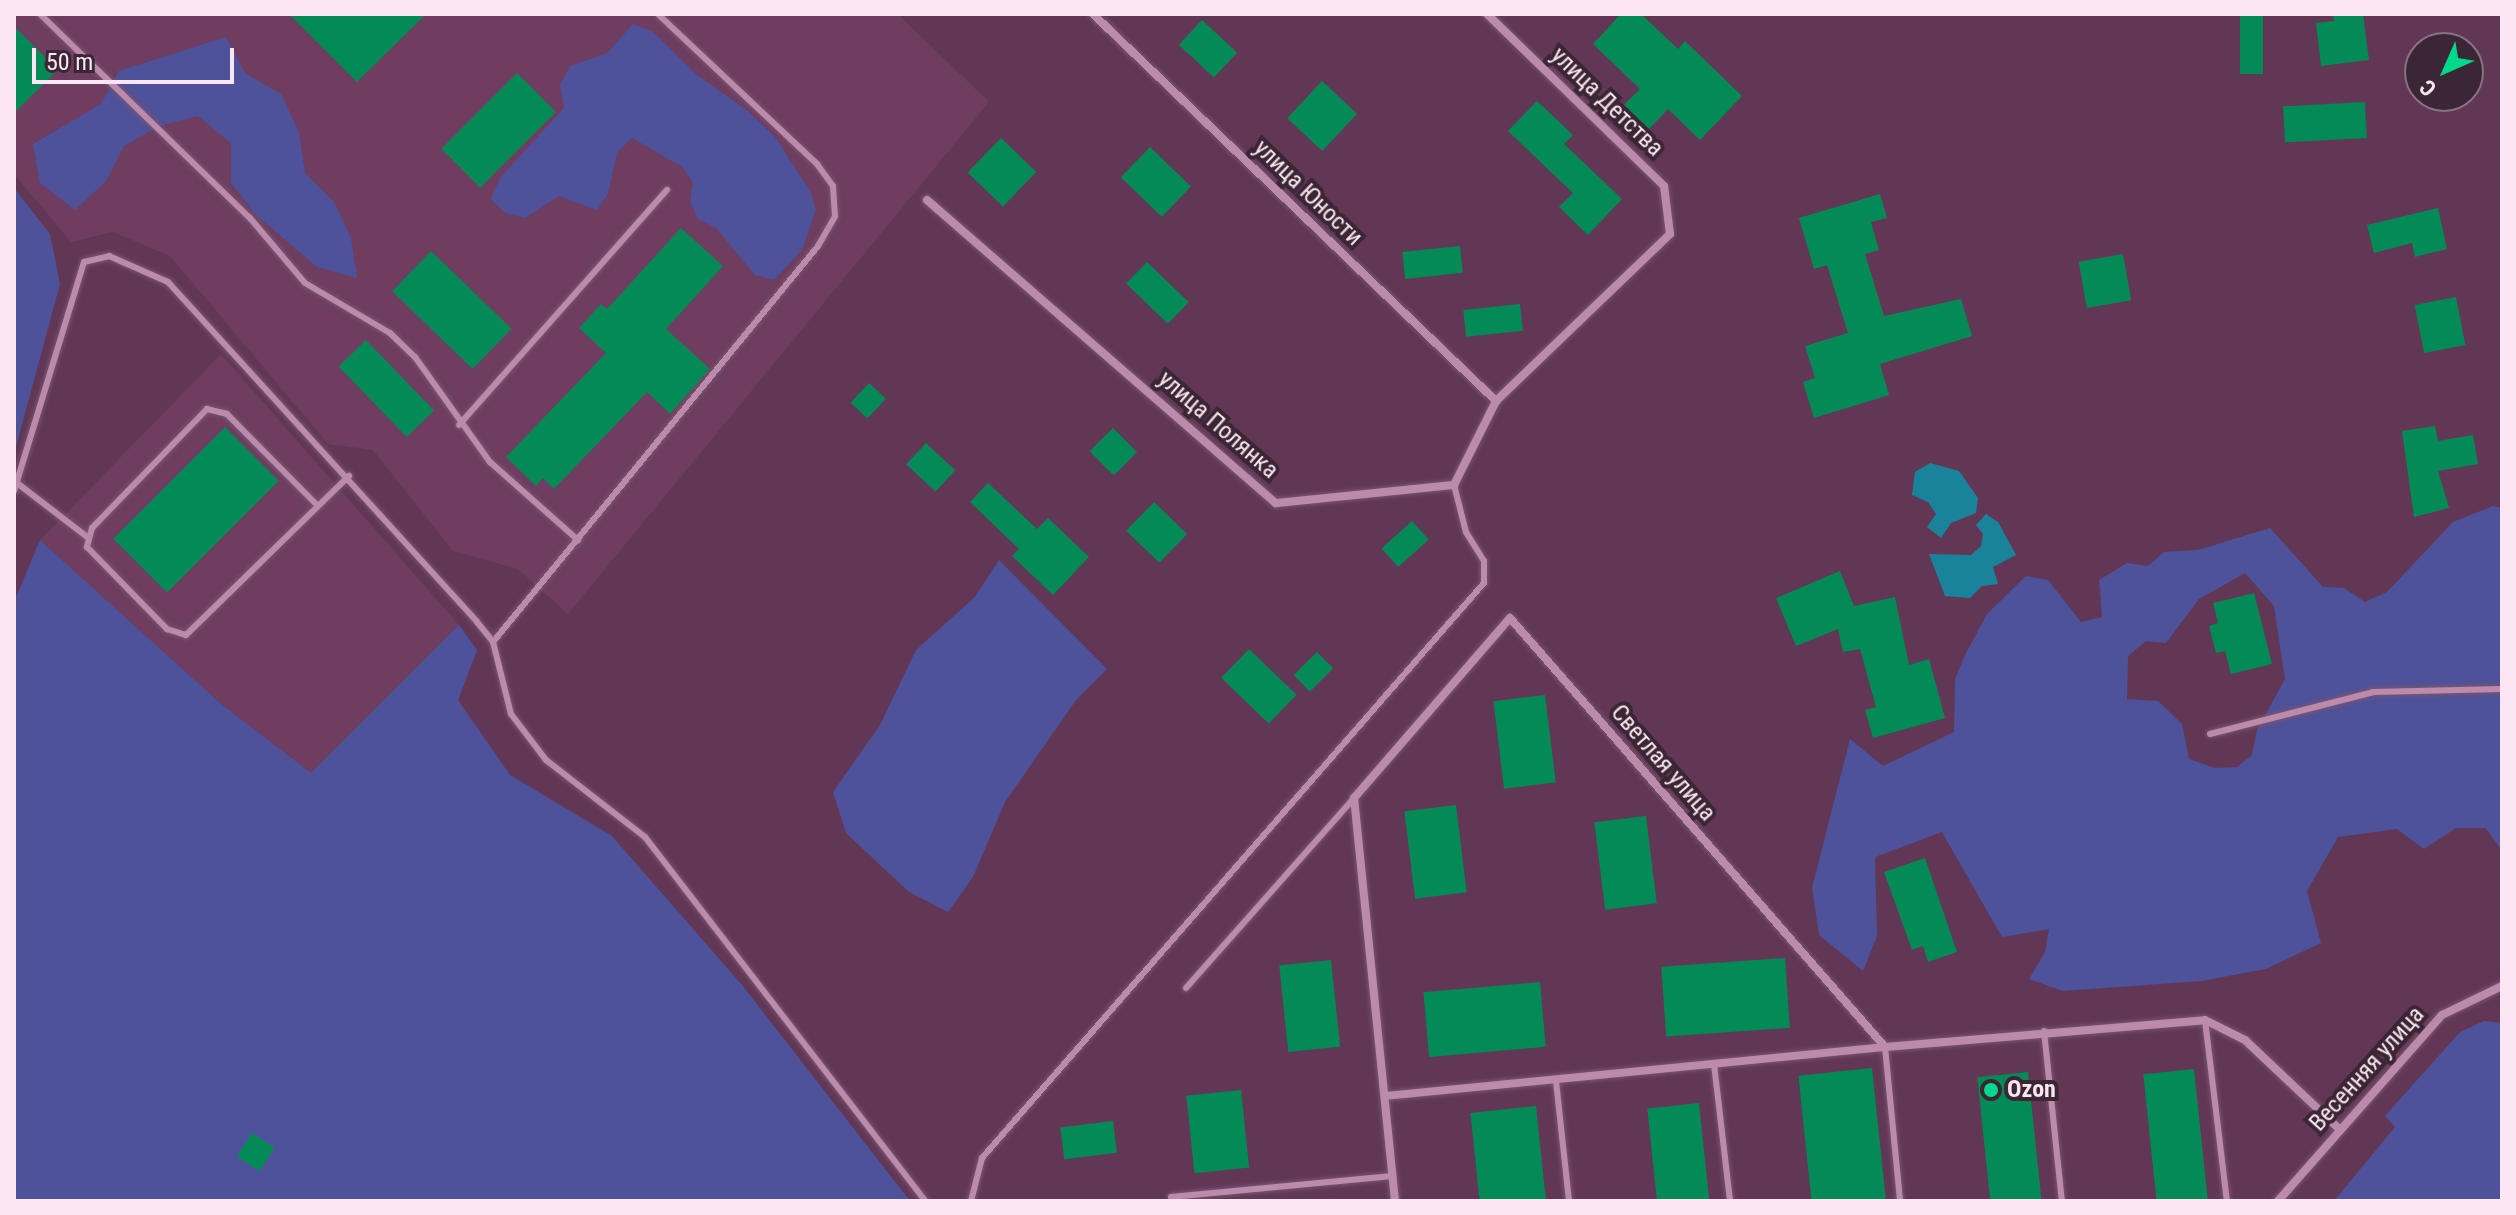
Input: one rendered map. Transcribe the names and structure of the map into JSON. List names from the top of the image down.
{
  "streets": {
    "street": [
      "улица Детства",
      "улица Юности",
      "улица Полянка",
      "Светлая улица",
      "Весенняя улица"
    ]
  },
  "crossings": [
    ["улица Детства", "улица Юности"]
  ],
  "places": ["Ozon"],
  "scale_bar": "50 m",
  "north": "bottom left"
}
